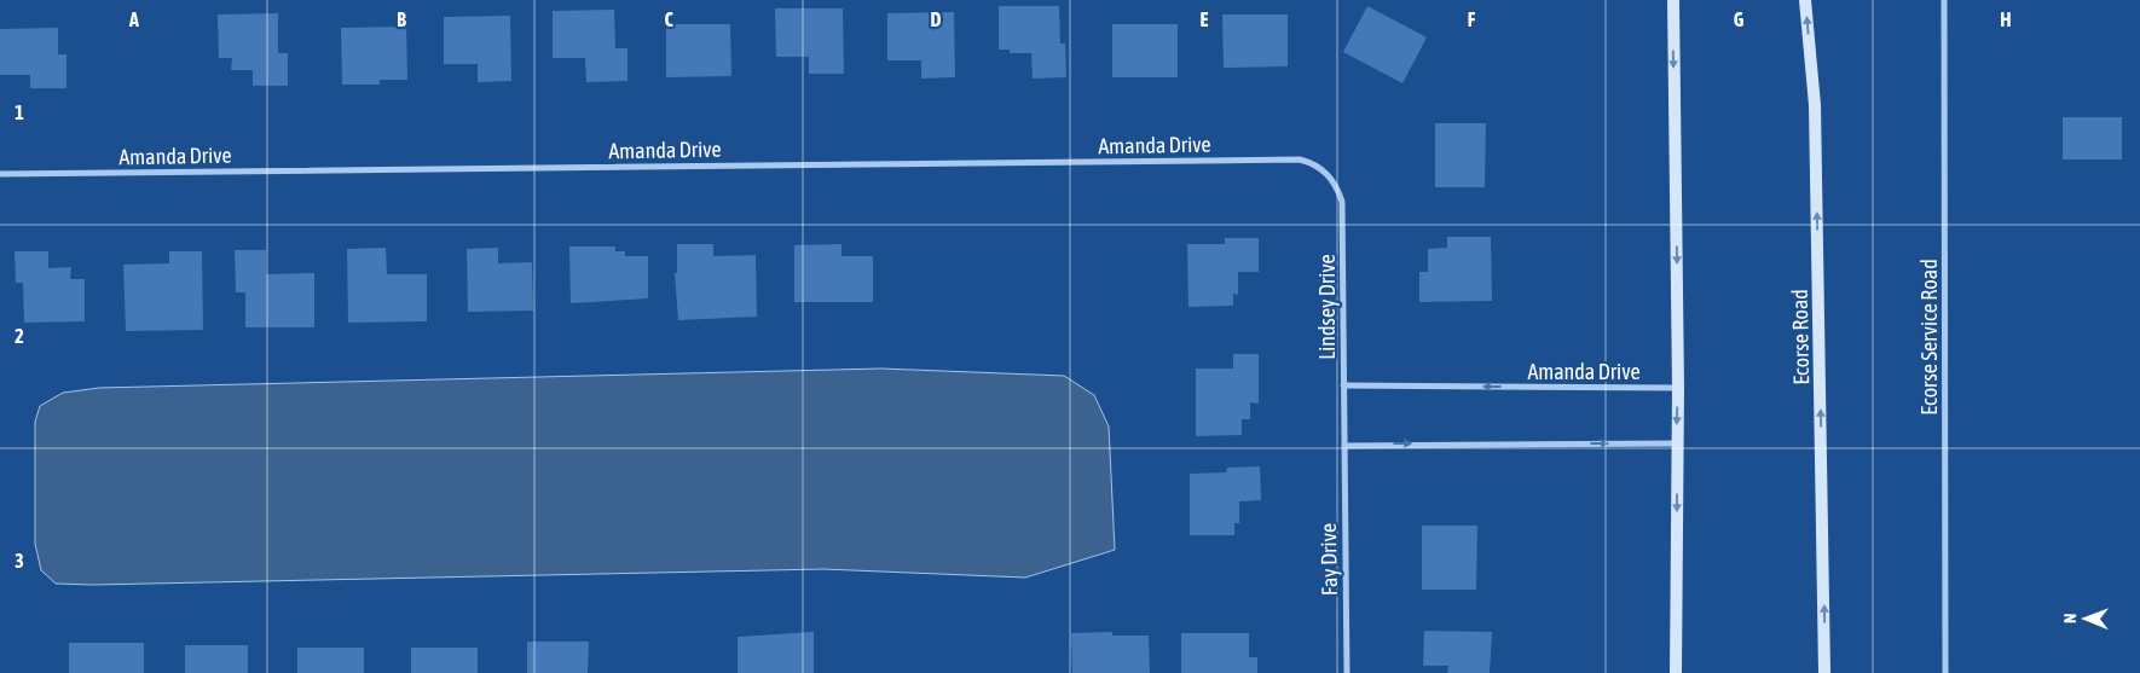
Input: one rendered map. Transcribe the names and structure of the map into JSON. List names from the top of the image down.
{
  "streets": {
    "main road": ["Ecorse Road"],
    "street": [
      "Amanda Drive",
      "Lindsey Drive",
      "Ecorse Service Road",
      "Fay Drive"
    ]
  },
  "crossings": [
    ["Amanda Drive", "Lindsey Drive"],
    ["Lindsey Drive", "Fay Drive"]
  ],
  "one_way": ["Ecorse Road"],
  "north": "left",
  "grid": {
    "columns": [
      "A",
      "B",
      "C",
      "D",
      "E",
      "F",
      "G",
      "H"
    ],
    "rows": ["1", "2", "3"]
  }
}
